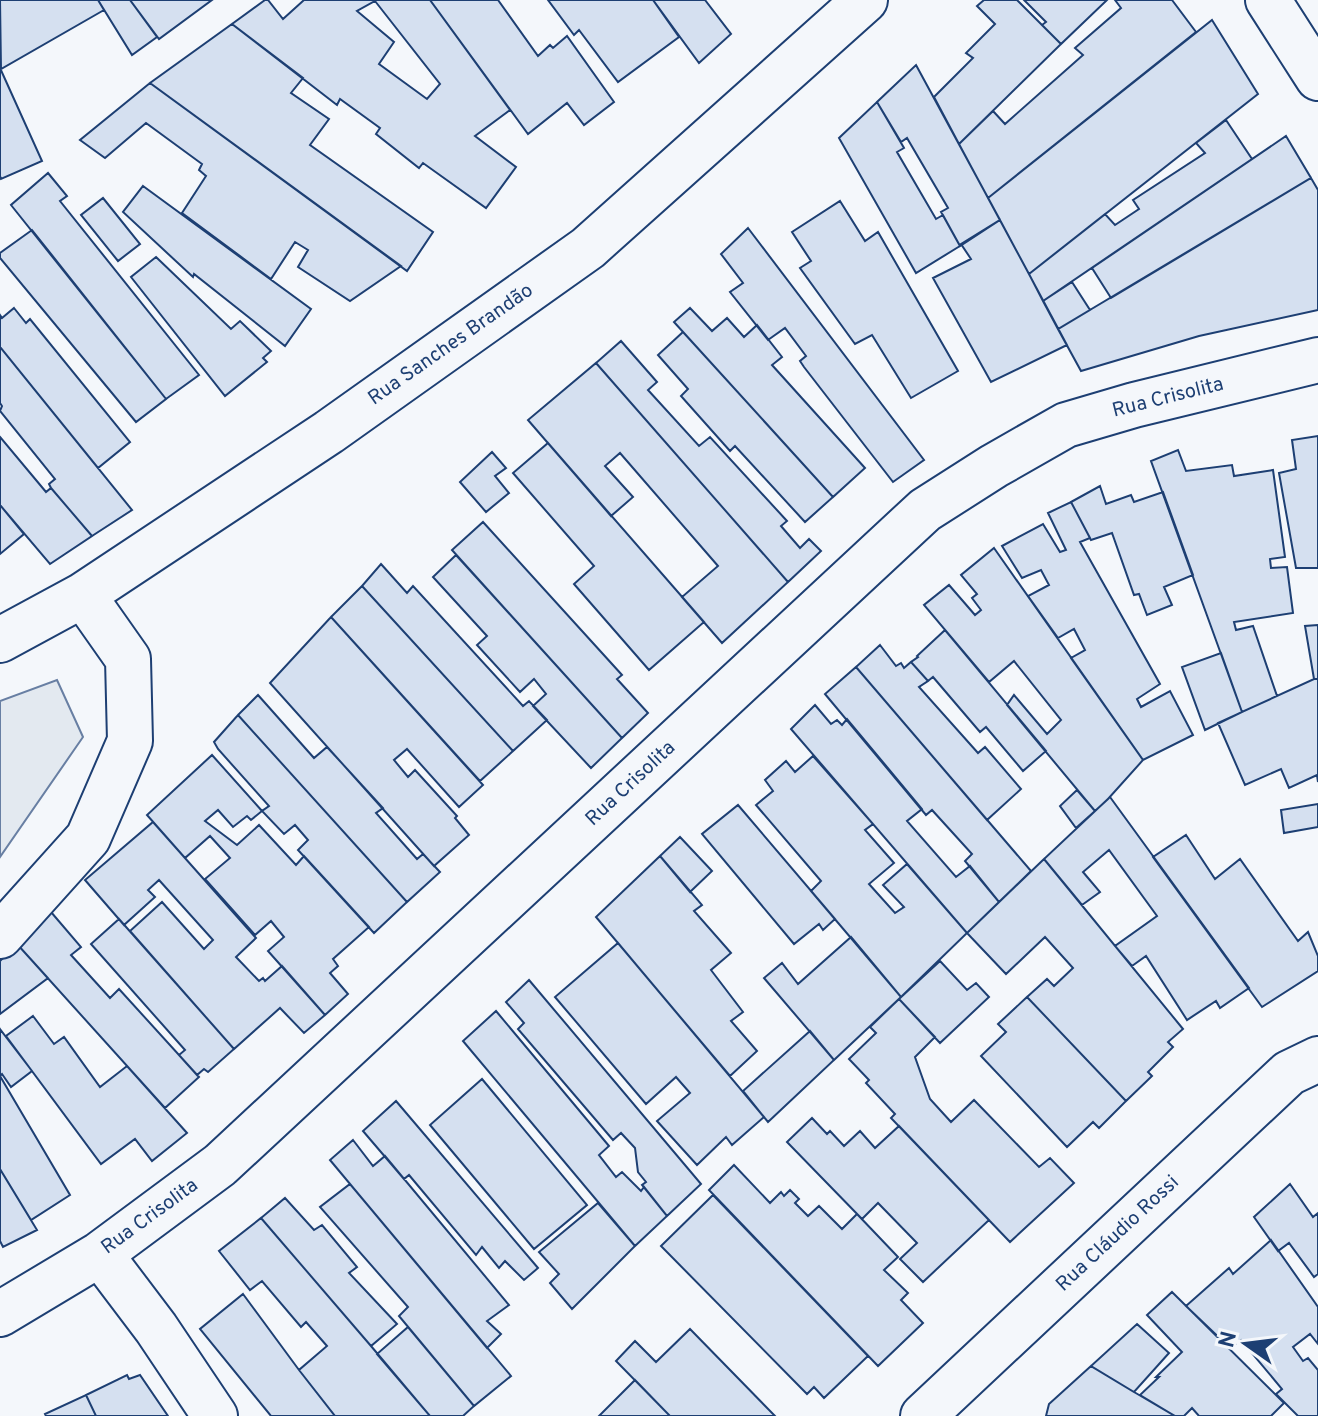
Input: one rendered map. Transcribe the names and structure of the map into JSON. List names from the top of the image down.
{
  "streets": {
    "street": ["Rua Sanches Brandão", "Rua Crisolita", "Rua Cláudio Rossi"]
  },
  "north": "left"
}
